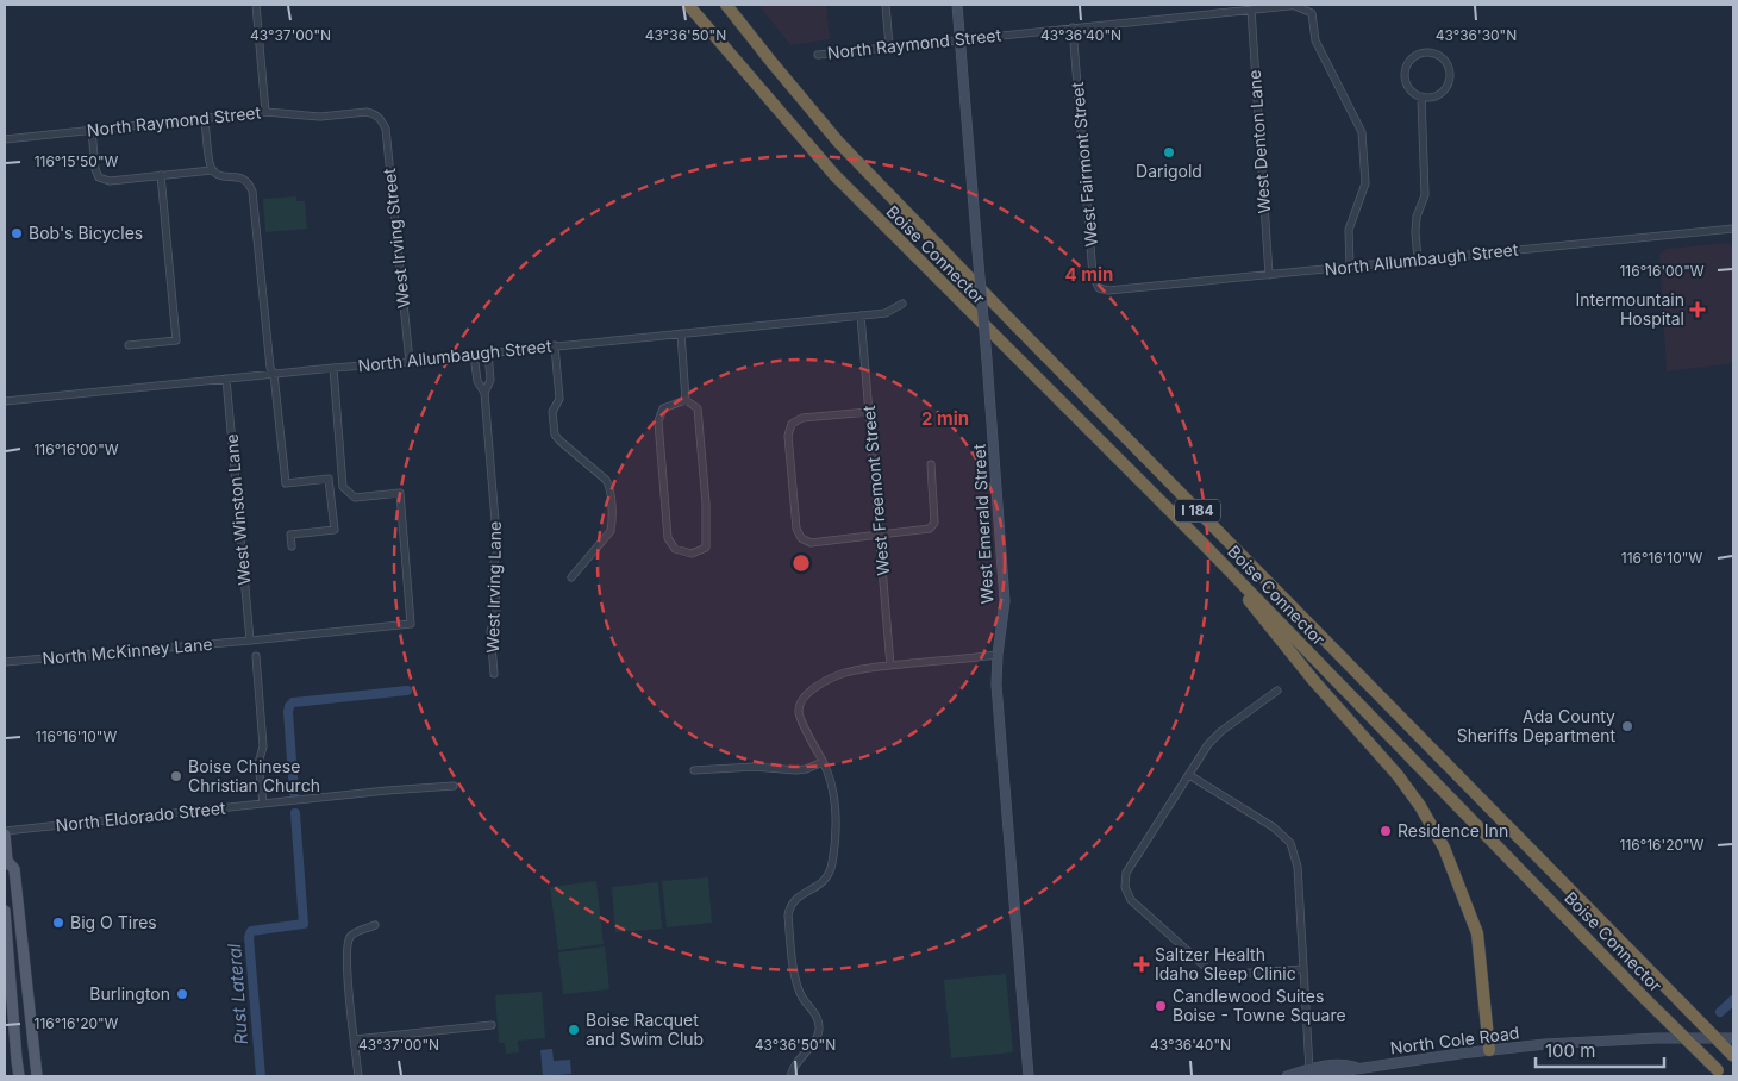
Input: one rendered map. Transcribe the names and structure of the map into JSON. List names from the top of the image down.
{
  "streets": {
    "highway": ["Boise Connector", "I 184"],
    "main road": ["West Emerald Street", "North Cole Road"],
    "street": [
      "North Raymond Street",
      "West Denton Lane",
      "West Fairmont Street",
      "West Irving Street",
      "North Allumbaugh Street",
      "West Freemont Street",
      "West Winston Lane",
      "West Irving Lane",
      "North McKinney Lane",
      "North Eldorado Street"
    ]
  },
  "crossings": [
    ["North Raymond Street", "West Denton Lane"],
    ["North Raymond Street", "West Fairmont Street"],
    ["North Raymond Street", "West Irving Street"],
    ["North Raymond Street", "West Emerald Street"],
    ["West Denton Lane", "North Allumbaugh Street"],
    ["West Fairmont Street", "North Allumbaugh Street"],
    ["West Irving Street", "North Allumbaugh Street"],
    ["North Allumbaugh Street", "West Freemont Street"],
    ["North Allumbaugh Street", "West Winston Lane"],
    ["North Allumbaugh Street", "West Irving Lane"],
    ["North Allumbaugh Street", "North McKinney Lane"],
    ["West Winston Lane", "North McKinney Lane"]
  ],
  "water": ["Rust Lateral"],
  "places": {
    "other": [
      "Darigold",
      "Bob's Bicycles",
      "Ada County Sheriffs Department",
      "Boise Chinese Christian Church",
      "Residence Inn",
      "Big O Tires",
      "Burlington",
      "Candlewood Suites Boise - Towne Square",
      "Boise Racquet and Swim Club"
    ],
    "health": ["Intermountain Hospital", "Saltzer Health Idaho Sleep Clinic"]
  },
  "scale_bar": "100 m",
  "coordinates": [
    "43°37'00\"N",
    "43°36'50\"N",
    "43°36'40\"N",
    "43°36'30\"N",
    "116°15'50\"W",
    "116°16'00\"W",
    "116°16'10\"W",
    "116°16'20\"W"
  ],
  "rings": ["4 min", "2 min"]
}
